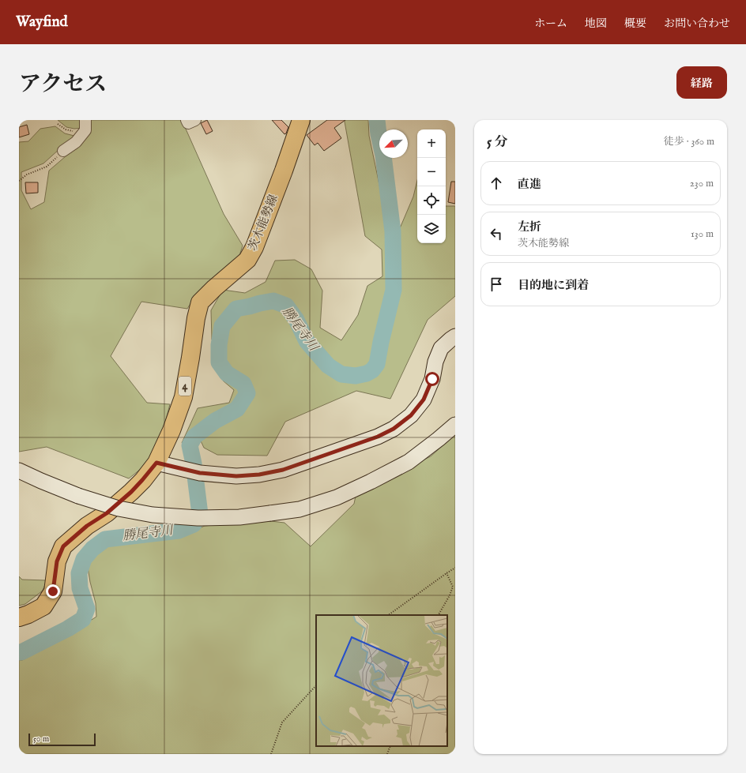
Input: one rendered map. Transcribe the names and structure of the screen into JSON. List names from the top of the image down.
{
  "streets": {
    "main road": ["茨木能勢線", "4"]
  },
  "water": ["勝尾寺川"],
  "scale_bar": "50 m",
  "north": "bottom left",
  "page": {
    "header": "Wayfind",
    "nav": [
      "ホーム",
      "地図",
      "概要",
      "お問い合わせ"
    ],
    "title": "アクセス",
    "buttons": "経路",
    "heading": ["5 分", "徒歩 · 360 m"],
    "map_buttons": ["+", "−"],
    "list": [
      ["直進", "230 m"],
      ["左折", "茨木能勢線", "130 m"],
      "目的地に到着"
    ],
    "scale": "50 m"
  }
}
